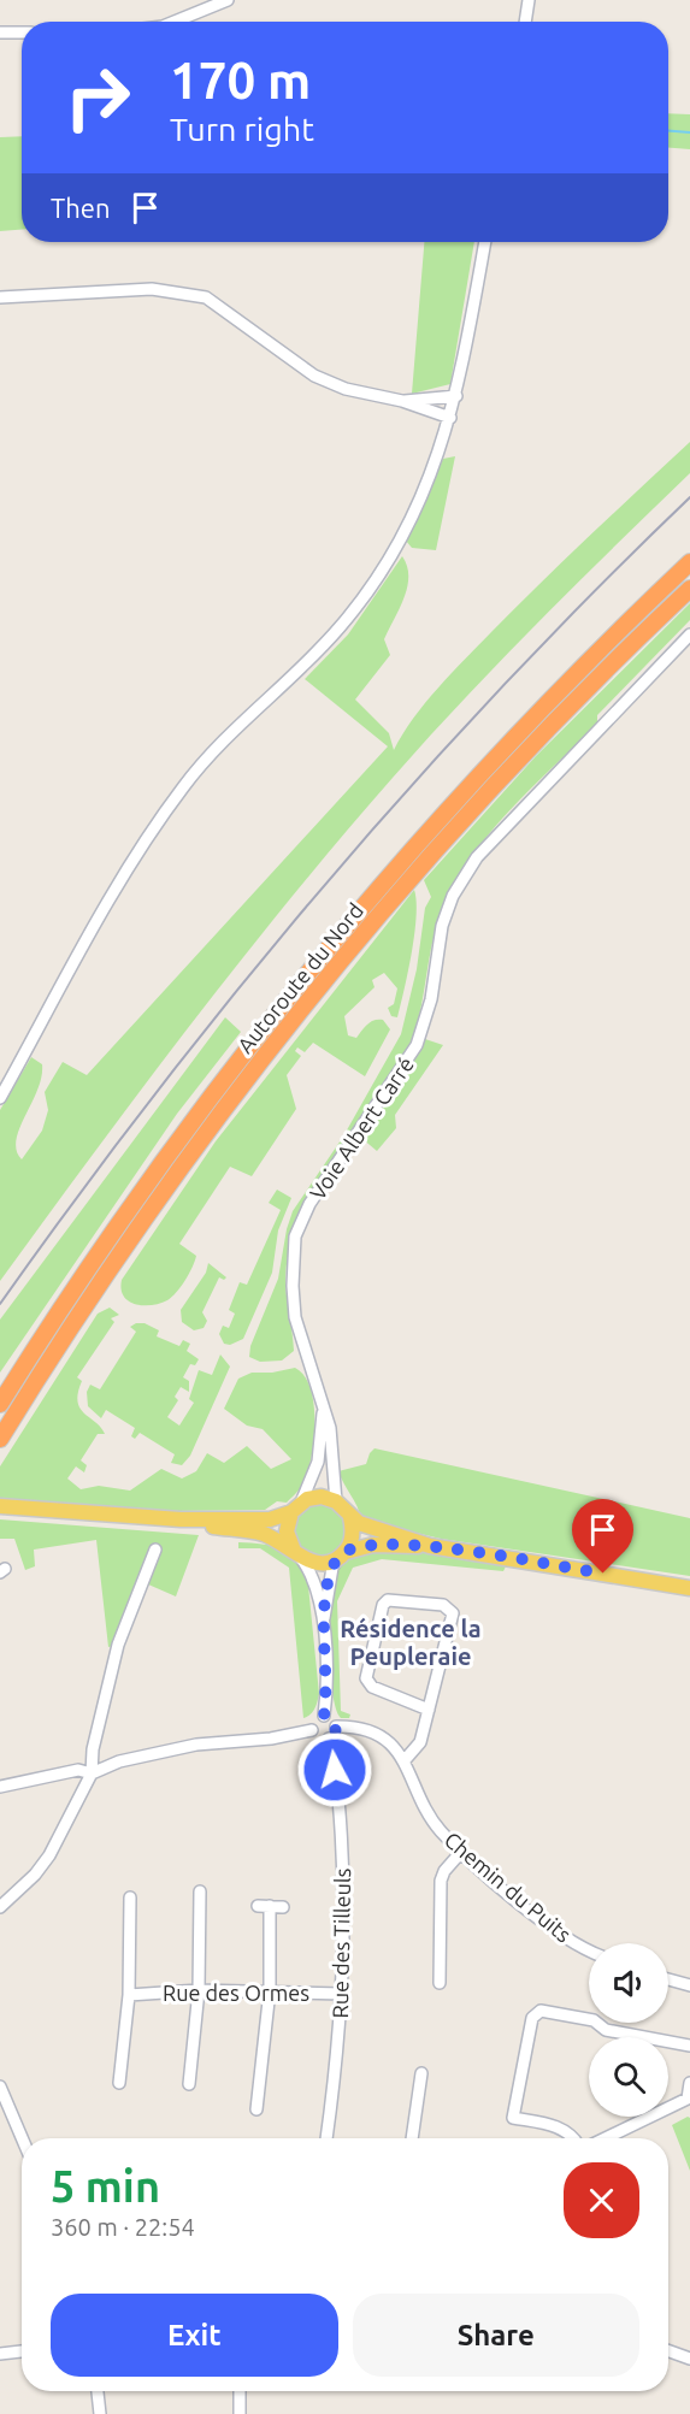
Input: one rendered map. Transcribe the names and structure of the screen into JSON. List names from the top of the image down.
{
  "streets": {
    "highway": ["Autoroute du Nord"],
    "street": [
      "Voie Albert Carré",
      "Chemin du Puits",
      "Rue des Tilleuls",
      "Rue des Ormes"
    ]
  },
  "crossings": [
    ["Chemin du Puits", "Rue des Tilleuls"],
    ["Rue des Tilleuls", "Rue des Ormes"]
  ],
  "districts": ["Résidence la Peupleraie"],
  "page": {
    "turn": ["170 m", "Turn right"],
    "then": "Then",
    "heading": ["5 min", "360 m · 22:54"],
    "buttons": ["Exit", "Share"]
  }
}
